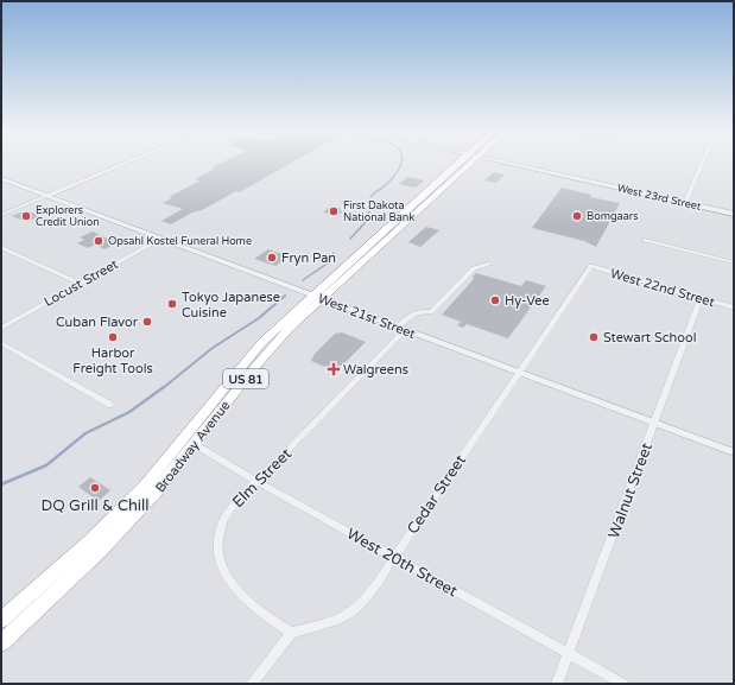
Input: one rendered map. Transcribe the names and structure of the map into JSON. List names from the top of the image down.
{
  "streets": {
    "highway": ["US 81", "Broadway Avenue"],
    "street": [
      "West 23rd Street",
      "Locust Street",
      "West 22nd Street",
      "West 21st Street",
      "Elm Street",
      "Walnut Street",
      "Cedar Street",
      "West 20th Street"
    ]
  },
  "crossings": [
    ["Locust Street", "West 21st Street"],
    ["West 22nd Street", "Walnut Street"],
    ["West 22nd Street", "Cedar Street"],
    ["West 21st Street", "Broadway Avenue"],
    ["West 21st Street", "Elm Street"],
    ["West 21st Street", "Walnut Street"],
    ["West 21st Street", "Cedar Street"],
    ["Broadway Avenue", "West 20th Street"],
    ["Elm Street", "Cedar Street"],
    ["Elm Street", "West 20th Street"],
    ["Walnut Street", "West 20th Street"],
    ["Cedar Street", "West 20th Street"]
  ],
  "places": {
    "other": [
      "First Dakota National Bank",
      "Explorers Credit Union",
      "Bomgaars",
      "Opsahl Kostel Funeral Home",
      "Fryn Pan",
      "Hy-Vee",
      "Tokyo Japanese Cuisine",
      "Cuban Flavor",
      "Harbor Freight Tools",
      "Stewart School",
      "DQ Grill & Chill"
    ],
    "health": ["Walgreens"]
  }
}
